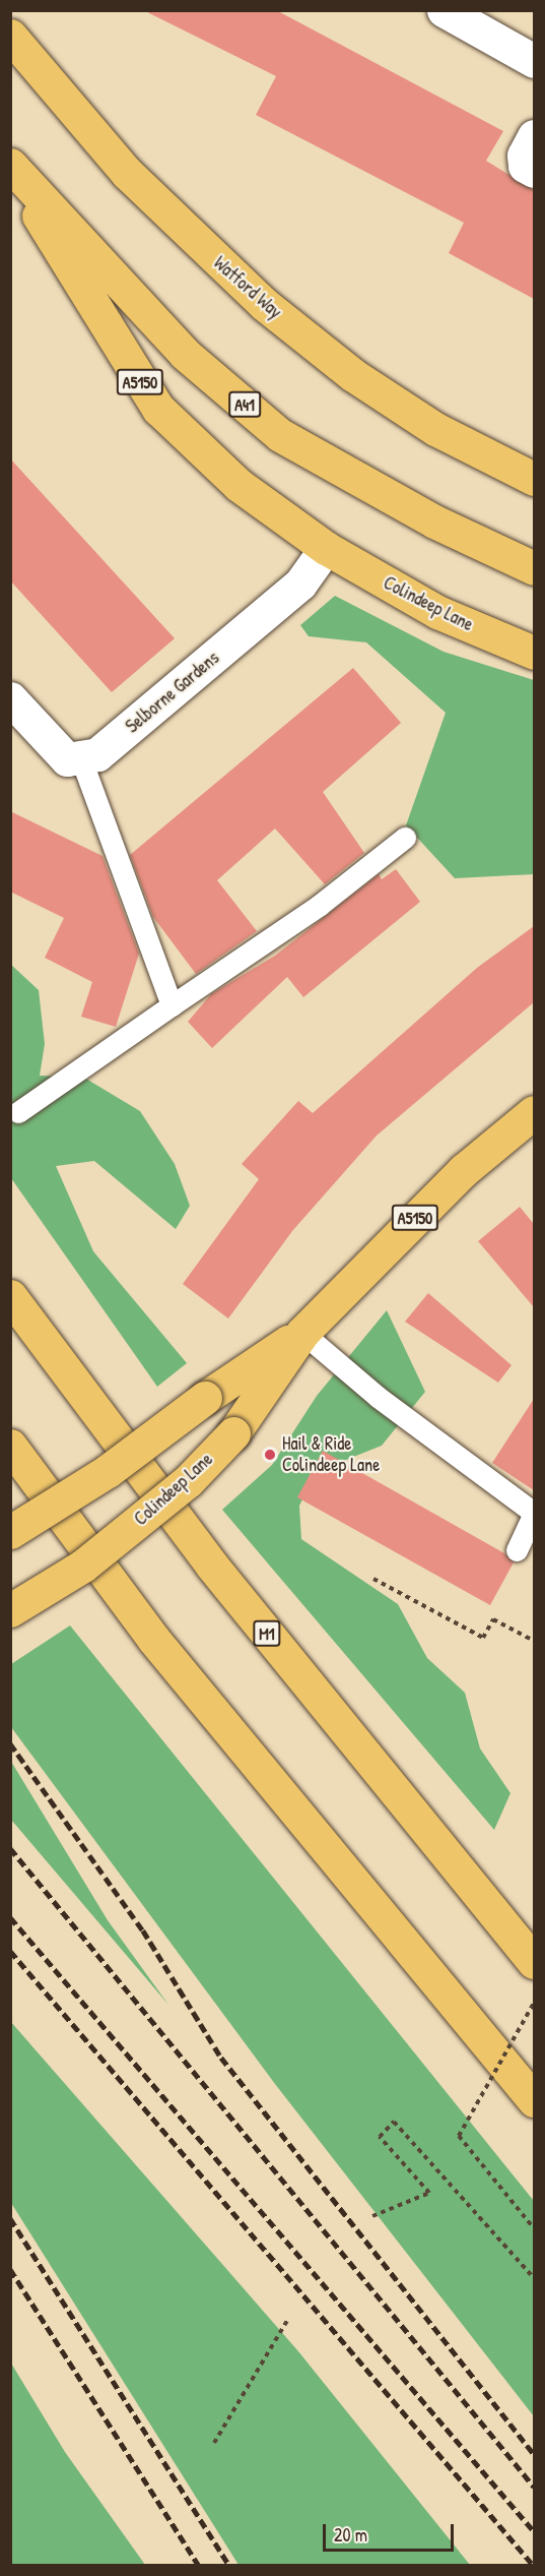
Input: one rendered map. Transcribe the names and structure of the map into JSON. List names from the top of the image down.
{
  "streets": {
    "main road": [
      "Watford Way",
      "A5150",
      "A41",
      "Colindeep Lane",
      "M1"
    ],
    "street": ["Selborne Gardens"]
  },
  "crossings": [
    ["A5150", "A41"],
    ["A5150", "Colindeep Lane"],
    ["A5150", "Selborne Gardens"],
    ["Colindeep Lane", "Selborne Gardens"]
  ],
  "places": ["Hail & Ride Colindeep Lane"],
  "scale_bar": "20 m"
}
